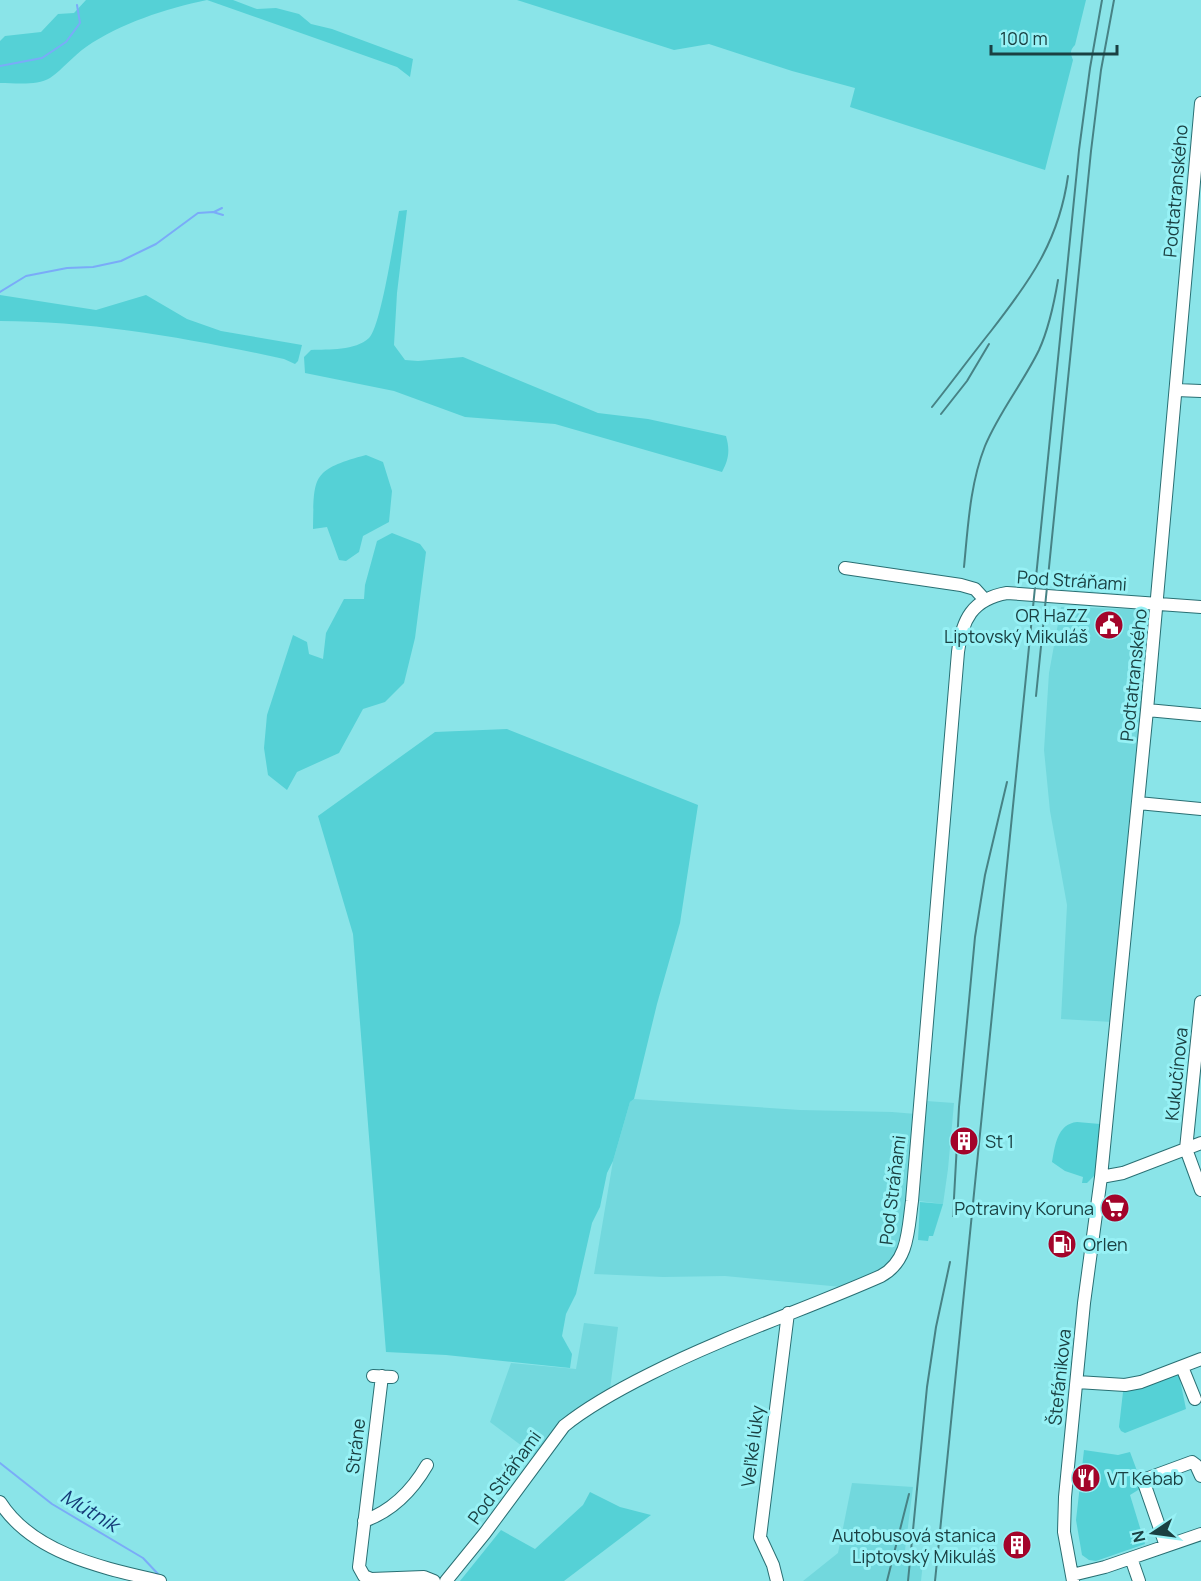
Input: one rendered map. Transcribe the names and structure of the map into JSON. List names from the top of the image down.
{
  "streets": {
    "street": [
      "Podtatranského",
      "Pod Stráňami",
      "Kukučínova",
      "Štefánikova",
      "Stráne",
      "Veľké lúky"
    ]
  },
  "crossings": [
    ["Podtatranského", "Pod Stráňami"],
    ["Podtatranského", "Štefánikova"],
    ["Pod Stráňami", "Veľké lúky"]
  ],
  "water": ["Mútnik"],
  "places": {
    "public building": ["OR HaZZ Liptovský Mikuláš"],
    "building": ["St 1", "Autobusová stanica Liptovský Mikuláš"],
    "supermarket": ["Potraviny Koruna"],
    "fuel station": ["Orlen"],
    "restaurant": ["VT Kebab"]
  },
  "scale_bar": "100 m",
  "north": "left"
}
